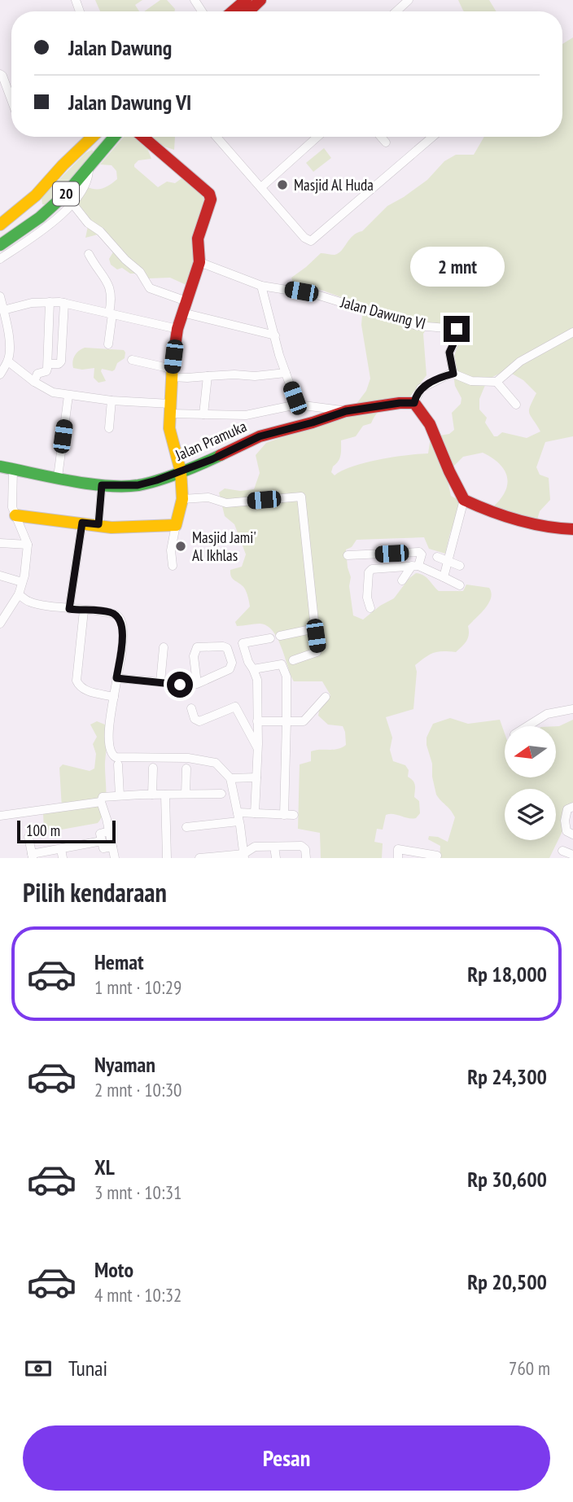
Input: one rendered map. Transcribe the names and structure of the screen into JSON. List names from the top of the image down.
{
  "streets": {
    "main road": ["20", "Jalan Pramuka"],
    "street": ["Jalan Dawung VI"]
  },
  "places": ["Masjid Al Huda", "Masjid Jami' Al Ikhlas"],
  "scale_bar": "100 m",
  "north": "left",
  "page": {
    "banner": ["Jalan Dawung", "Jalan Dawung VI"],
    "bubble": "2 mnt",
    "scale": "100 m",
    "heading": "Pilih kendaraan",
    "list": [
      {
        "name": "Hemat",
        "note": "1 mnt · 10:29",
        "value": "Rp 18,000"
      },
      {
        "name": "Nyaman",
        "note": "2 mnt · 10:30",
        "value": "Rp 24,300"
      },
      {
        "name": "XL",
        "note": "3 mnt · 10:31",
        "value": "Rp 30,600"
      },
      {
        "name": "Moto",
        "note": "4 mnt · 10:32",
        "value": "Rp 20,500"
      }
    ],
    "pay": ["Tunai", "760 m"],
    "buttons": "Pesan"
  }
}
